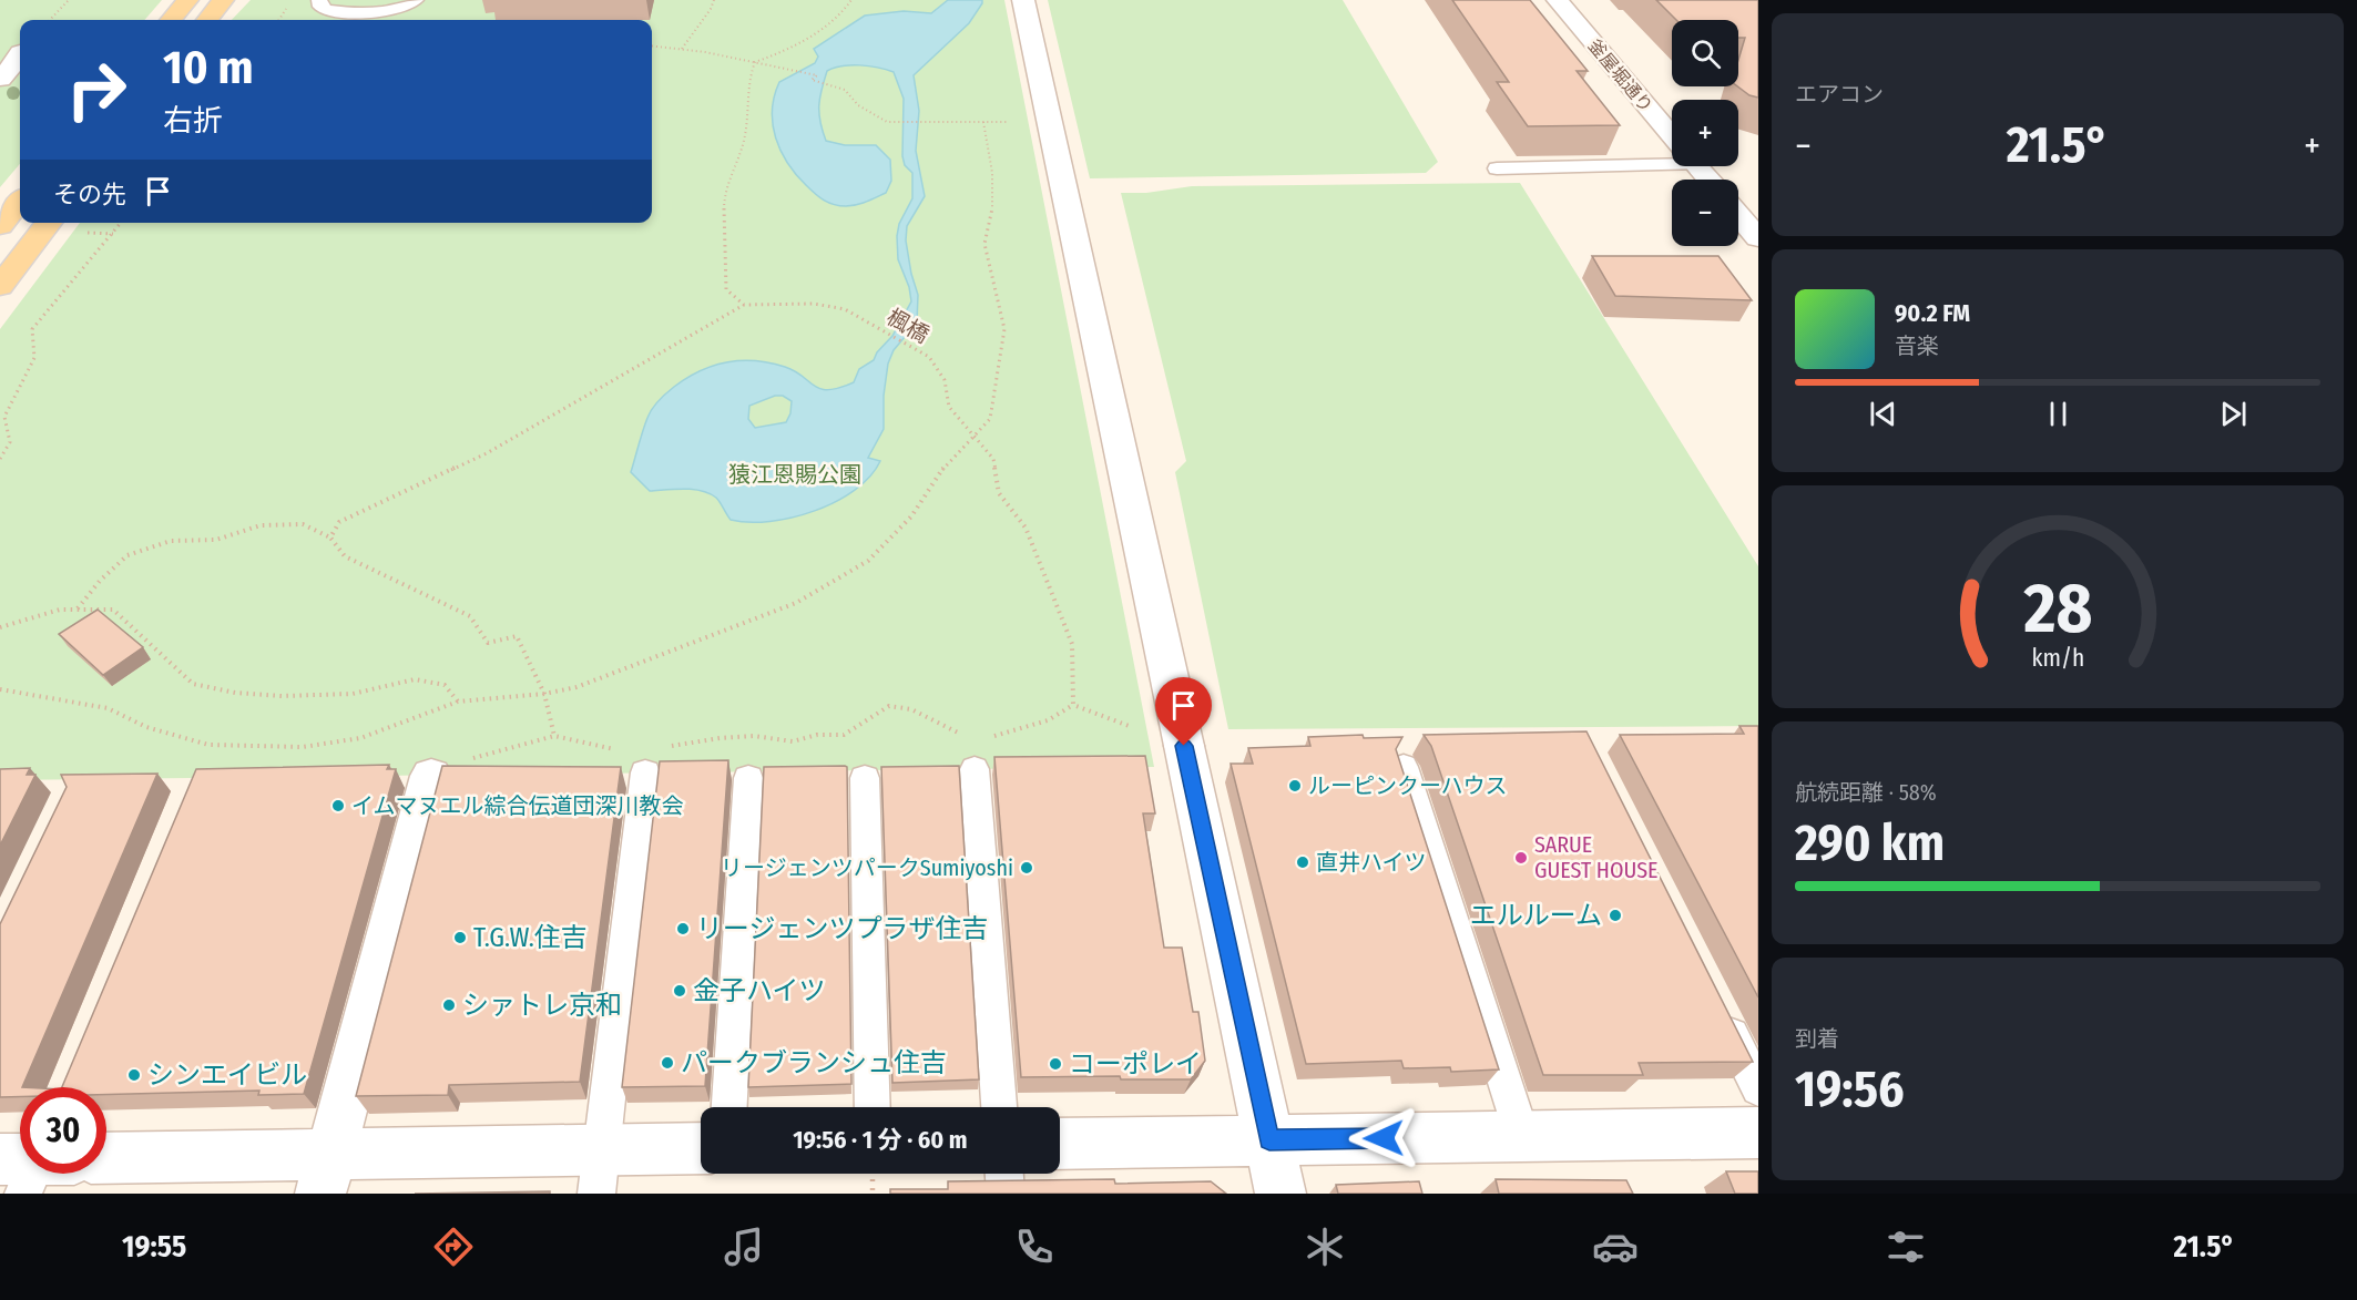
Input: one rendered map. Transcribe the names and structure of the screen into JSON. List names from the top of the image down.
{
  "streets": {
    "street": ["釜屋堀通り"],
    "path": ["楓橋"]
  },
  "parks": ["猿江恩賜公園"],
  "places": [
    "ルーピンクーハウス",
    "イムマヌエル綜合伝道団深川教会",
    "SARUE GUEST HOUSE",
    "直井ハイツ",
    "リージェンツパークSumiyoshi",
    "エルルーム",
    "リージェンツプラザ住吉",
    "T.G.W.住吉",
    "金子ハイツ",
    "シァトレ京和",
    "パークブランシュ住吉",
    "コーポレイ",
    "シンエイビル"
  ],
  "page": {
    "tile": [
      "エアコン",
      ["航続距離 · 58%", "290 km"],
      ["到着", "19:56"]
    ],
    "map_buttons": ["+", "−"],
    "turn": ["10 m", "右折"],
    "heat": ["−", "21.5°", "+"],
    "then": "その先",
    "song": ["90.2 FM", "音楽"],
    "limit": "30",
    "trip": "19:56 · 1 分 · 60 m",
    "tabs": ["19:55", "21.5°"],
    "gauge": ["28", "km/h"]
  }
}
